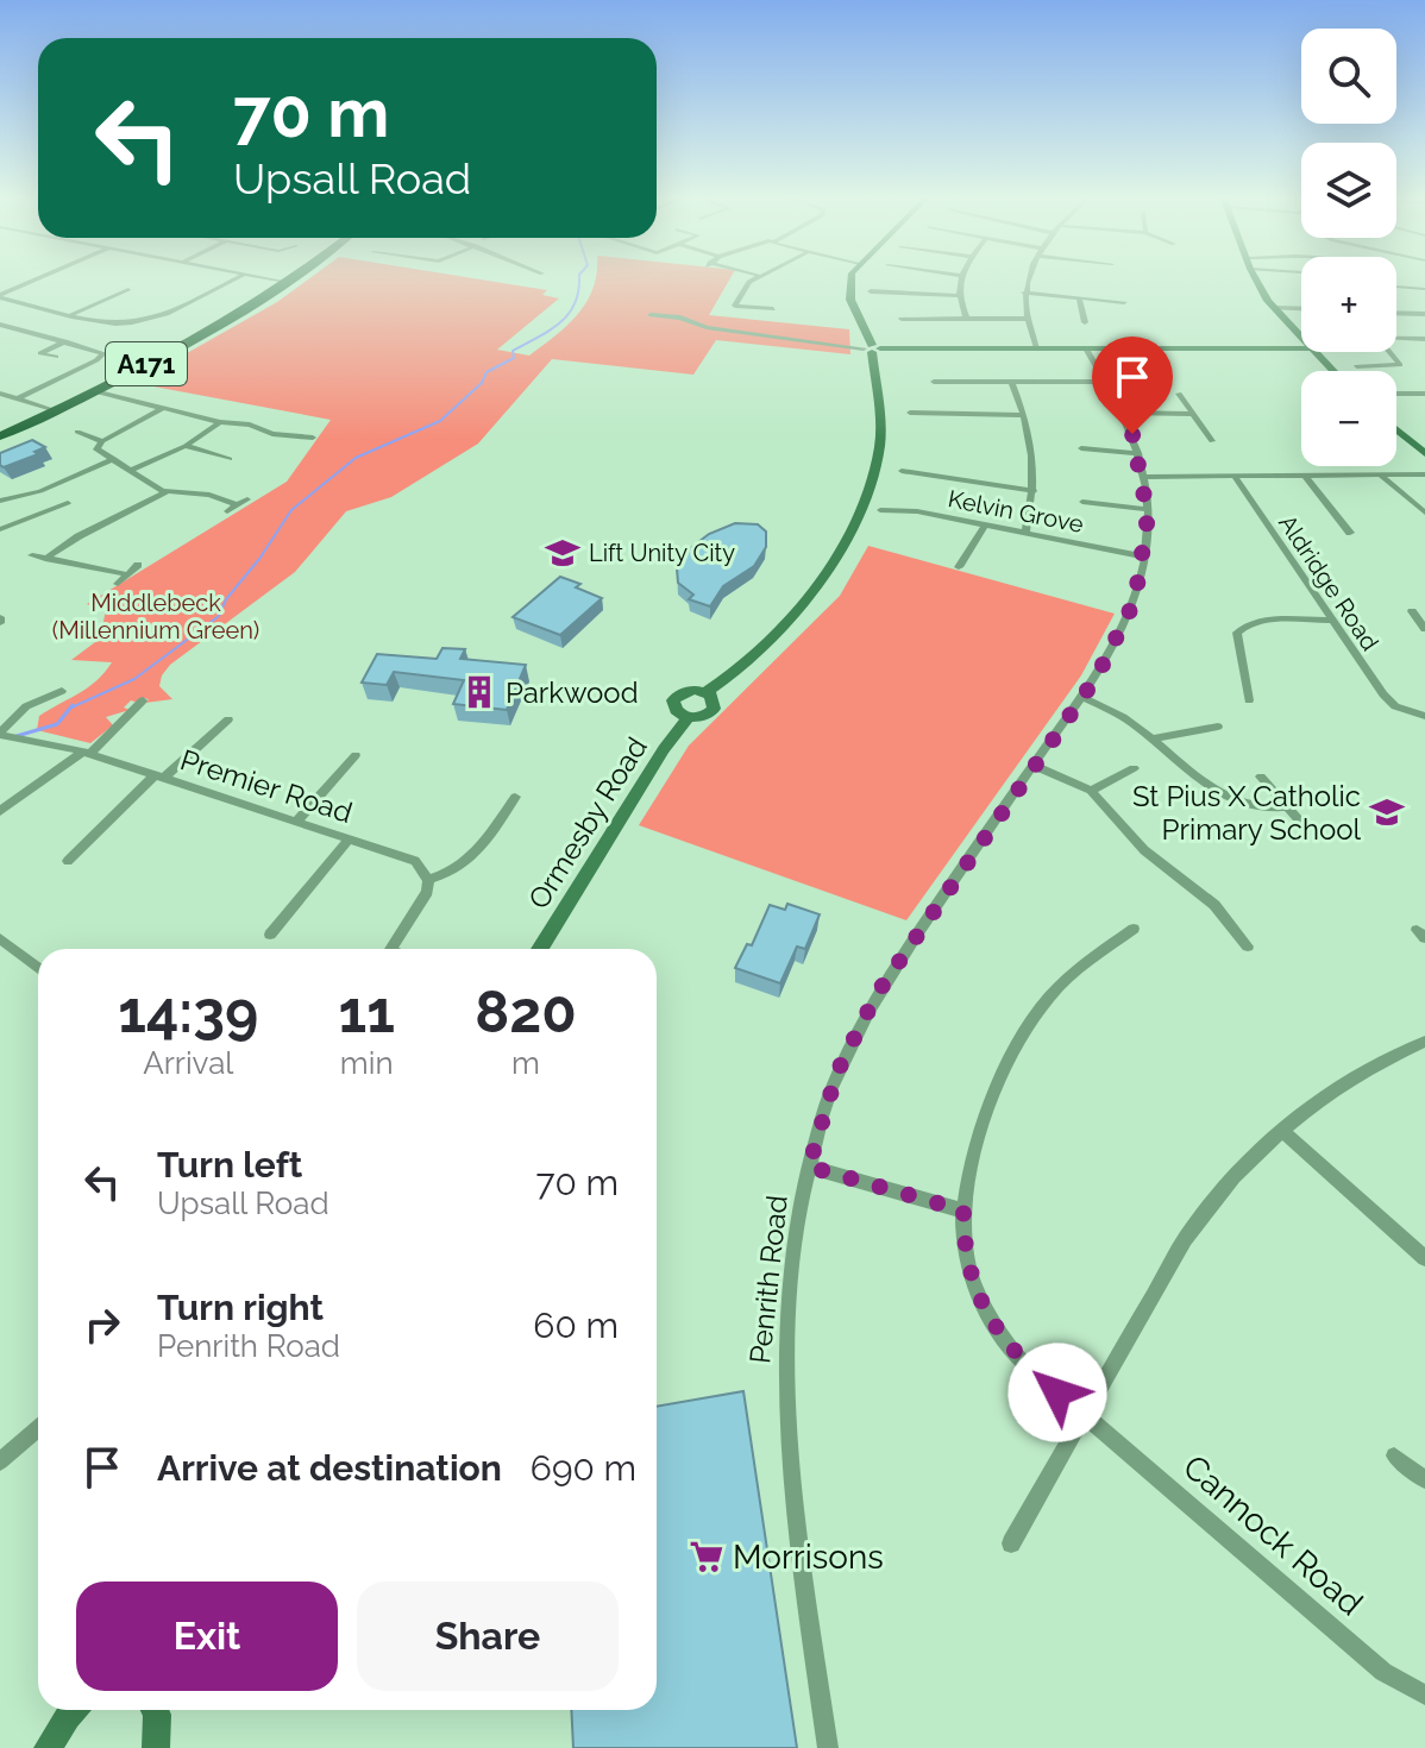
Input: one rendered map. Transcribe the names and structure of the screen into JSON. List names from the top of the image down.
{
  "streets": {
    "main road": ["A171"],
    "street": [
      "Kelvin Grove",
      "Aldridge Road",
      "Premier Road",
      "Ormesby Road",
      "Penrith Road",
      "Cannock Road"
    ]
  },
  "crossings": [
    ["Kelvin Grove", "Penrith Road"]
  ],
  "parks": ["Middlebeck (Millennium Green)"],
  "places": {
    "school or university": ["Lift Unity City", "St Pius X Catholic Primary School"],
    "building": ["Parkwood"],
    "supermarket": ["Morrisons"]
  },
  "page": {
    "map_buttons": ["+", "−"],
    "turn": ["70 m", "Upsall Road"],
    "eta": [
      "14:39",
      "Arrival",
      "11",
      "min",
      "820",
      "m"
    ],
    "list": [
      {
        "name": "Turn left",
        "note": "Upsall Road",
        "value": "70 m"
      },
      {
        "name": "Turn right",
        "note": "Penrith Road",
        "value": "60 m"
      },
      {
        "name": "Arrive at destination",
        "value": "690 m"
      }
    ],
    "buttons": ["Exit", "Share"]
  }
}
